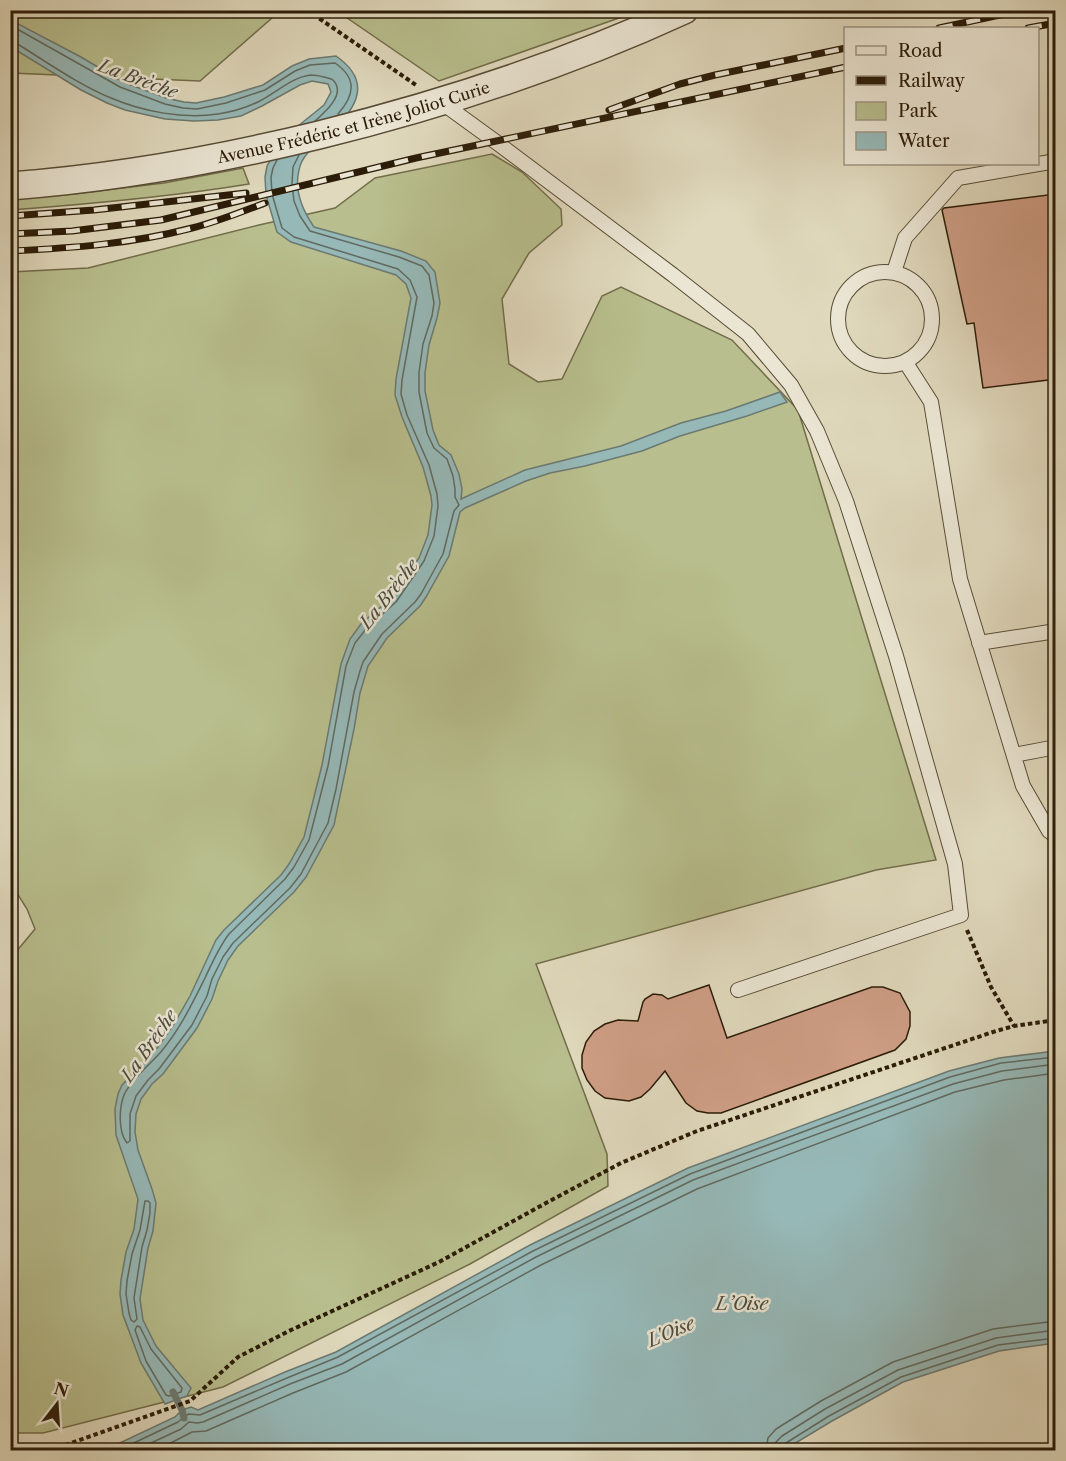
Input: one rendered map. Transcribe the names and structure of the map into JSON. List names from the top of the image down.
{
  "streets": {
    "street": ["Avenue Frédéric et Irène Joliot Curie"]
  },
  "water": ["La Brèche", "L’Oise", "L'Oise"],
  "legend": [
    "Road",
    "Railway",
    "Park",
    "Water"
  ],
  "north": "top"
}
